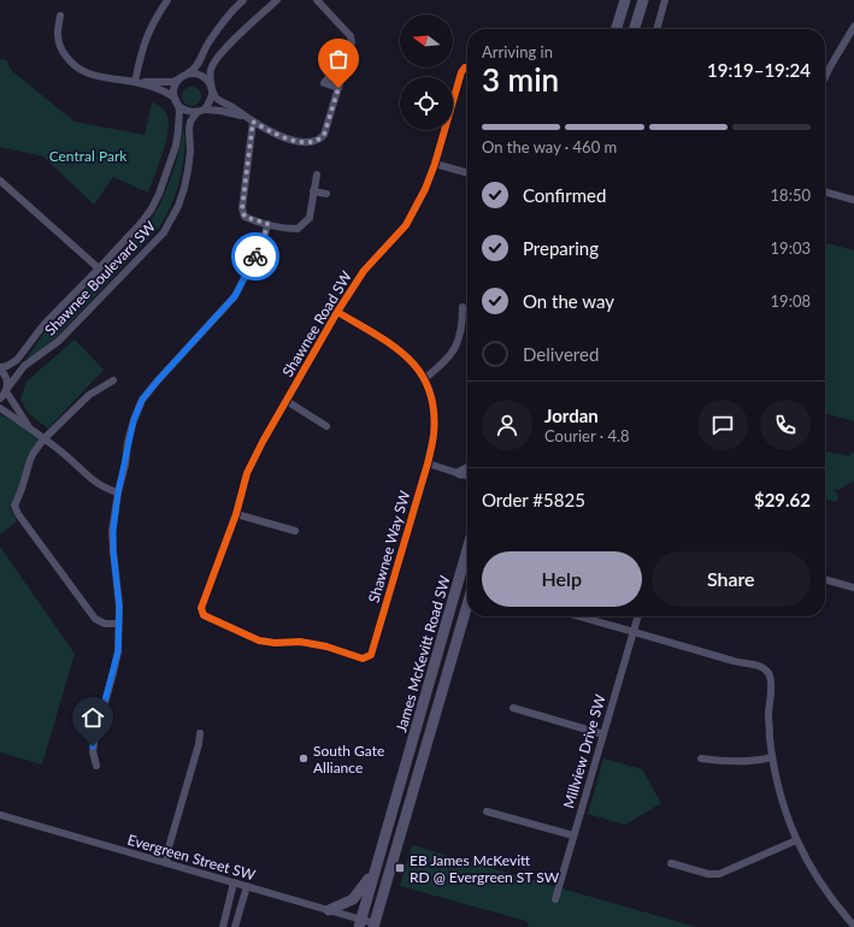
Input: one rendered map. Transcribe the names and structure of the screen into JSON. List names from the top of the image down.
{
  "streets": {
    "main road": ["James McKevitt Road SW"],
    "street": [
      "Shawnee Boulevard SW",
      "Shawnee Road SW",
      "Shawnee Way SW",
      "Millview Drive SW",
      "Evergreen Street SW"
    ]
  },
  "crossings": [
    ["Shawnee Road SW", "Shawnee Way SW"],
    ["James McKevitt Road SW", "Evergreen Street SW"]
  ],
  "parks": ["Central Park"],
  "places": {
    "other": ["South Gate Alliance"],
    "transit": ["EB James McKevitt RD @ Evergreen ST SW"]
  },
  "north": "left",
  "page": {
    "heading": ["3 min", "Arriving in", "19:19–19:24"],
    "panel": [
      "Jordan",
      "Courier · 4.8",
      "Order #5825",
      "$29.62"
    ],
    "bar": "On the way · 460 m",
    "list": [
      ["Confirmed", "18:50"],
      ["Preparing", "19:03"],
      ["On the way", "19:08"],
      "Delivered"
    ],
    "buttons": ["Help", "Share"]
  }
}
